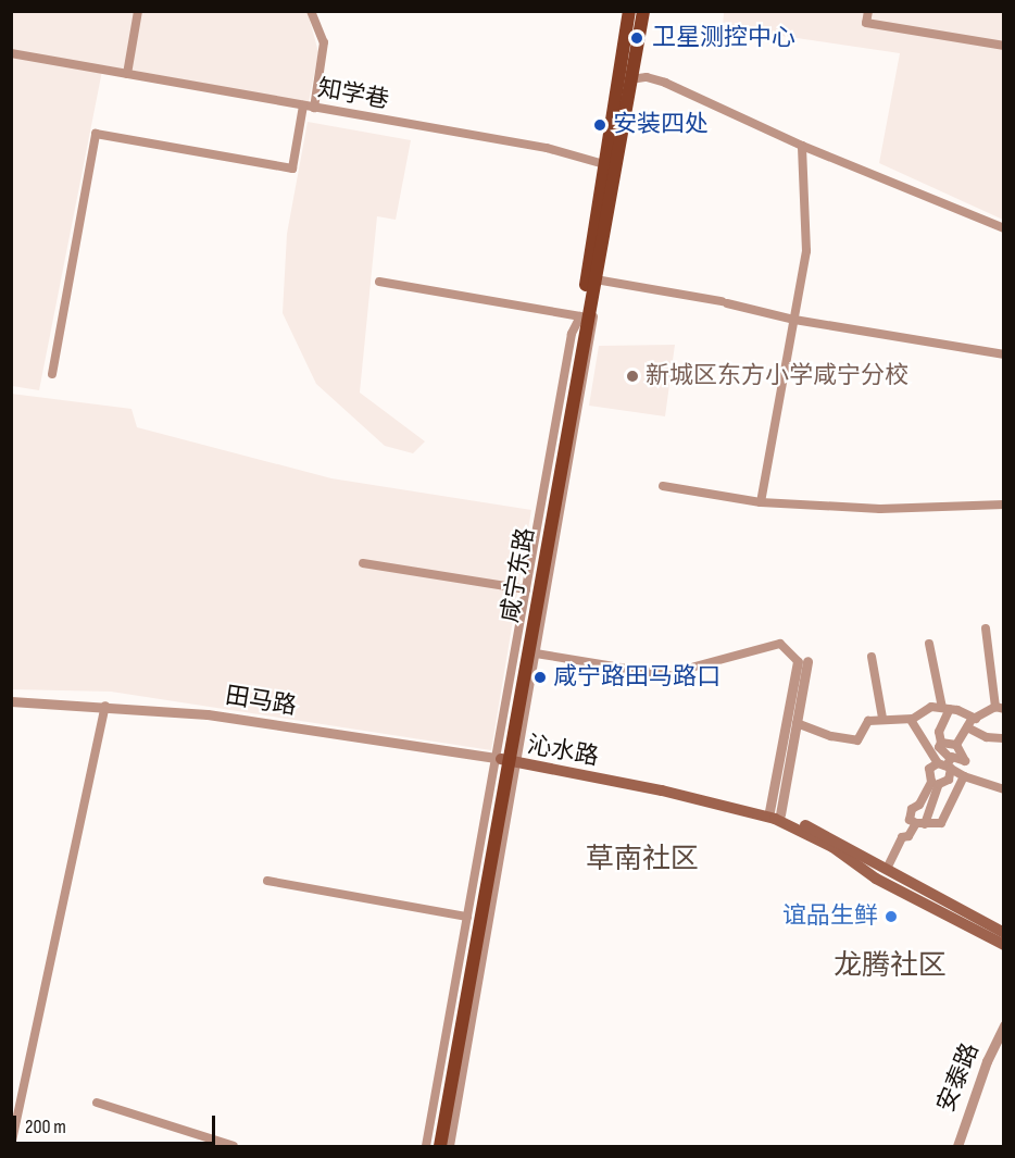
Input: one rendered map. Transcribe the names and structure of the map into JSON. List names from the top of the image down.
{
  "streets": {
    "main road": ["咸宁东路", "沁水路"],
    "street": ["知学巷", "田马路", "安泰路"]
  },
  "crossings": [
    ["知学巷", "咸宁东路"],
    ["咸宁东路", "田马路"],
    ["咸宁东路", "沁水路"],
    ["田马路", "沁水路"]
  ],
  "districts": ["草南社区", "龙腾社区"],
  "places": [
    "卫星测控中心",
    "安装四处",
    "新城区东方小学咸宁分校",
    "咸宁路田马路口",
    "谊品生鲜"
  ],
  "scale_bar": "200 m"
}
